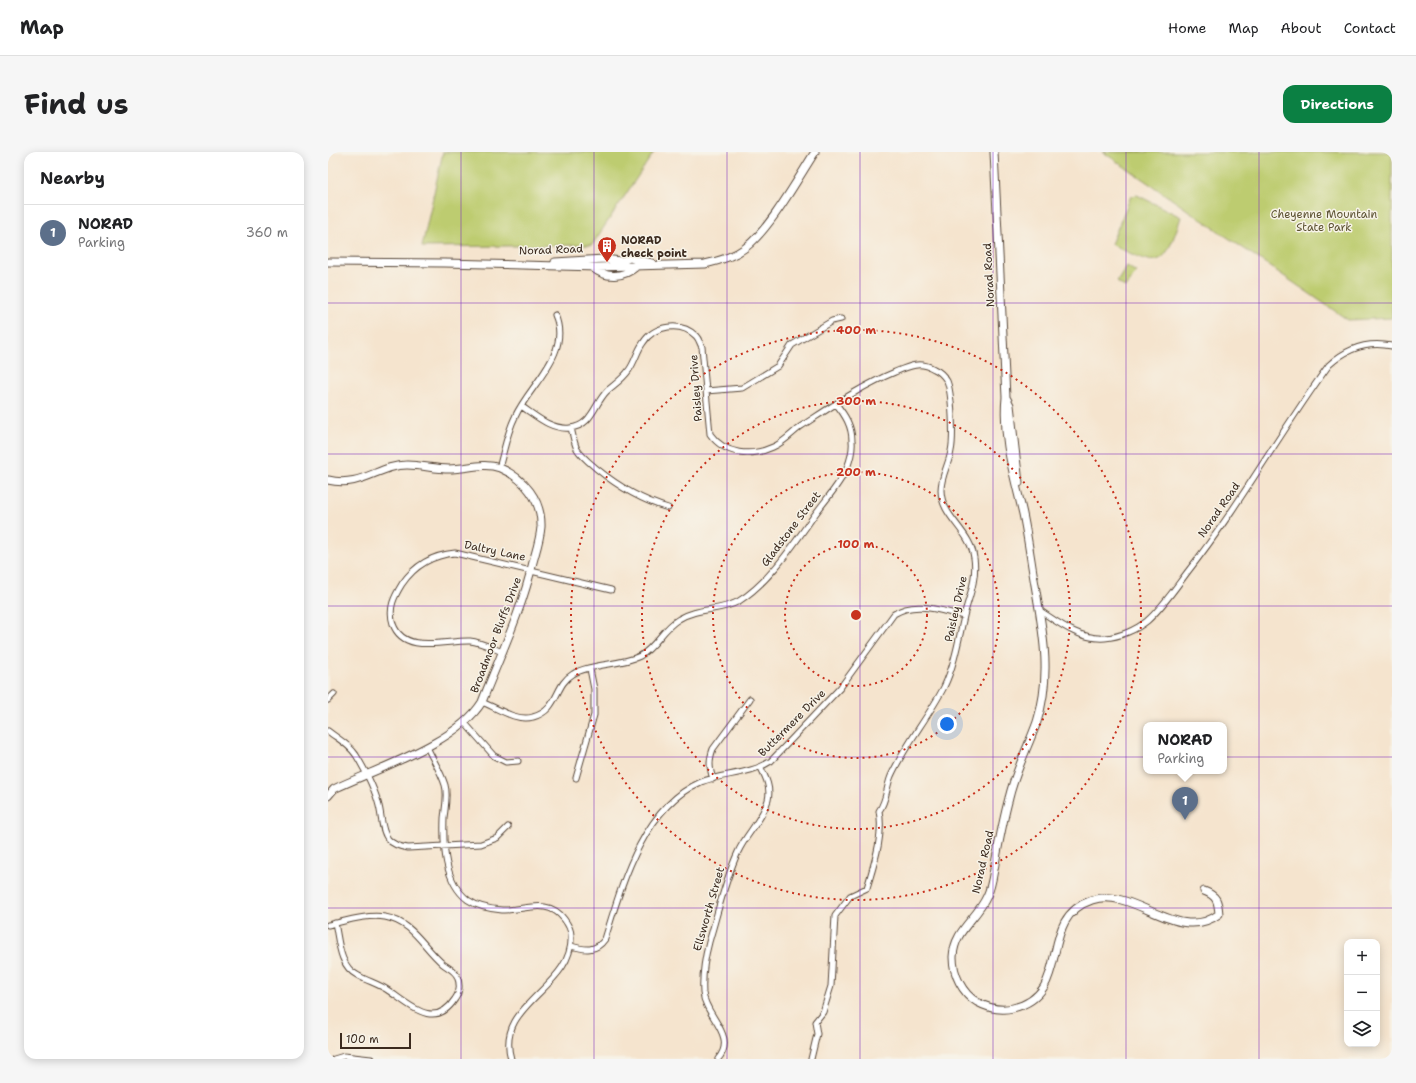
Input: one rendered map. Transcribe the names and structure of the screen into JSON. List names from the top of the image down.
{
  "streets": {
    "street": [
      "Norad Road",
      "Paisley Drive",
      "Gladstone Street",
      "Daltry Lane",
      "Broadmoor Bluffs Drive",
      "Buttermere Drive",
      "Ellsworth Street"
    ]
  },
  "crossings": [
    ["Paisley Drive", "Gladstone Street"],
    ["Paisley Drive", "Buttermere Drive"],
    ["Gladstone Street", "Broadmoor Bluffs Drive"],
    ["Daltry Lane", "Broadmoor Bluffs Drive"],
    ["Buttermere Drive", "Ellsworth Street"]
  ],
  "parks": ["Cheyenne Mountain State Park"],
  "places": {
    "building": ["NORAD check point"]
  },
  "scale_bar": "100 m",
  "page": {
    "header": "Map",
    "nav": [
      "Home",
      "Map",
      "About",
      "Contact"
    ],
    "title": "Find us",
    "buttons": "Directions",
    "heading": "Nearby",
    "list": [
      {
        "mark": "1",
        "name": "NORAD",
        "note": "Parking",
        "value": "360 m"
      }
    ],
    "popup": ["NORAD", "Parking"],
    "pins": "1",
    "map_buttons": ["+", "−"],
    "scale": "100 m"
  },
  "rings": [
    "400 m",
    "300 m",
    "200 m",
    "100 m"
  ]
}
